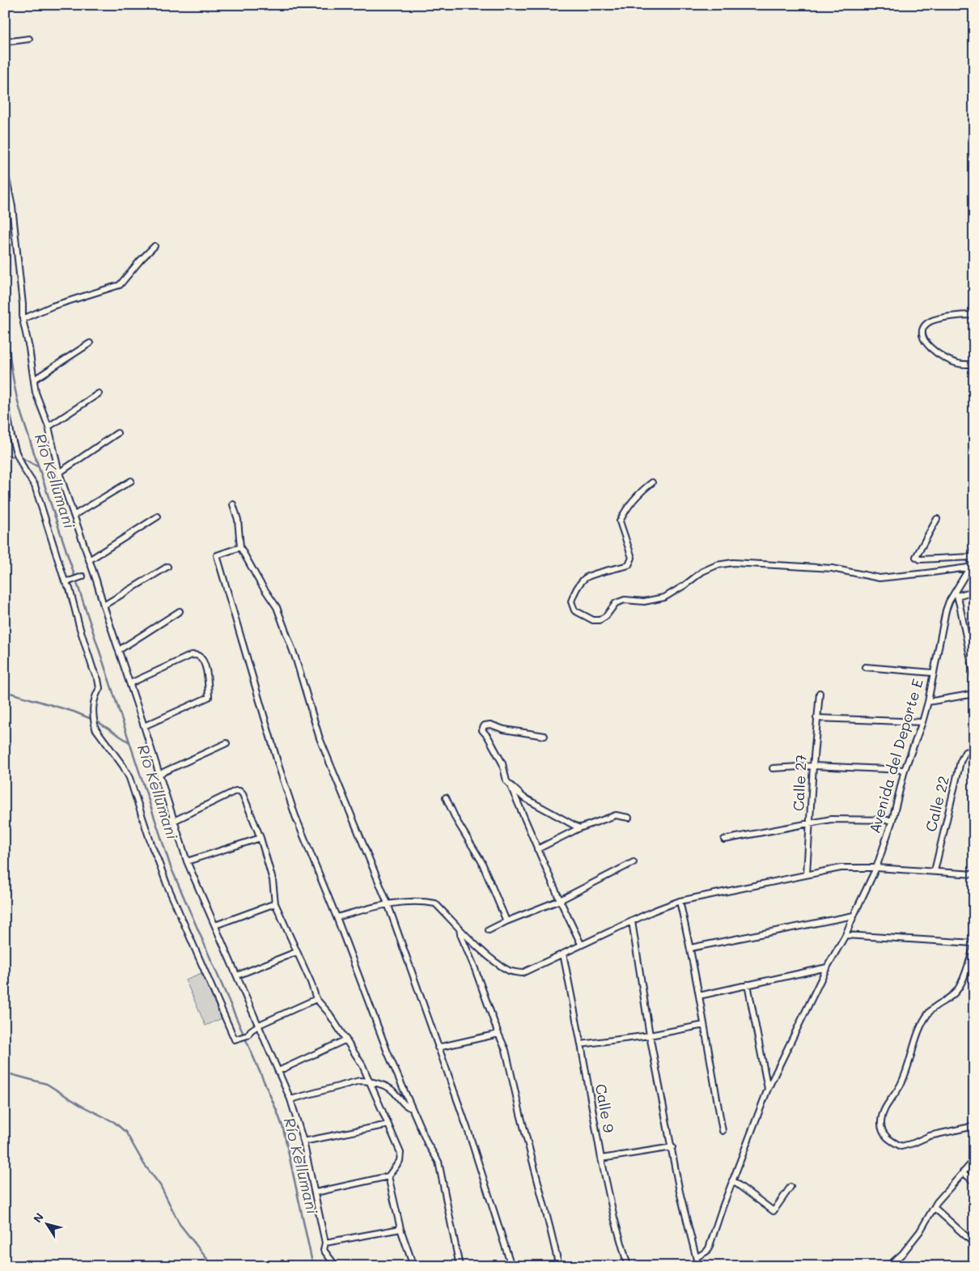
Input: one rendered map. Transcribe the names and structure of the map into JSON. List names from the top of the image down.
{
  "streets": {
    "street": [
      "Avenida del Deporte E",
      "Calle 27",
      "Calle 22",
      "Calle 9"
    ]
  },
  "water": ["Río Kellumani"],
  "north": "top left"
}
